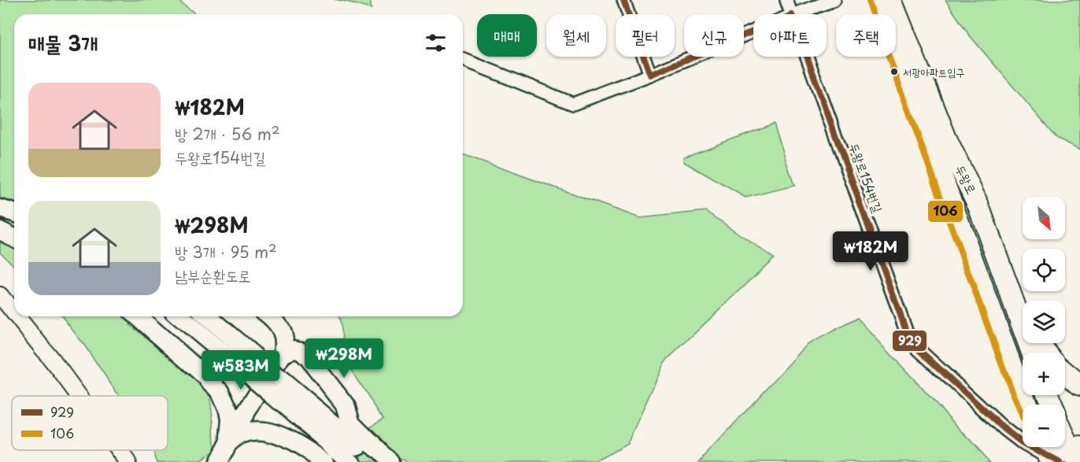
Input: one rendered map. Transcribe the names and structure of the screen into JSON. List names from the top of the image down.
{
  "streets": {
    "main road": ["두왕로"],
    "street": ["두왕로154번길"]
  },
  "places": ["서광아파트입구"],
  "lines": ["transit line 929", "transit line 106"],
  "legend": ["929", "106"],
  "north": "bottom right",
  "page": {
    "chip": [
      "매매",
      "월세",
      "필터",
      "신규",
      "아파트",
      "주택"
    ],
    "heading": "매물 3개",
    "list": [
      {
        "name": "₩182M",
        "note": "방 2개 · 56 m² · 두왕로154번길"
      },
      {
        "name": "₩298M",
        "note": "방 3개 · 95 m² · 남부순환도로"
      }
    ],
    "map_buttons": ["+", "−"],
    "price": ["₩182M", "₩298M", "₩583M"]
  }
}
